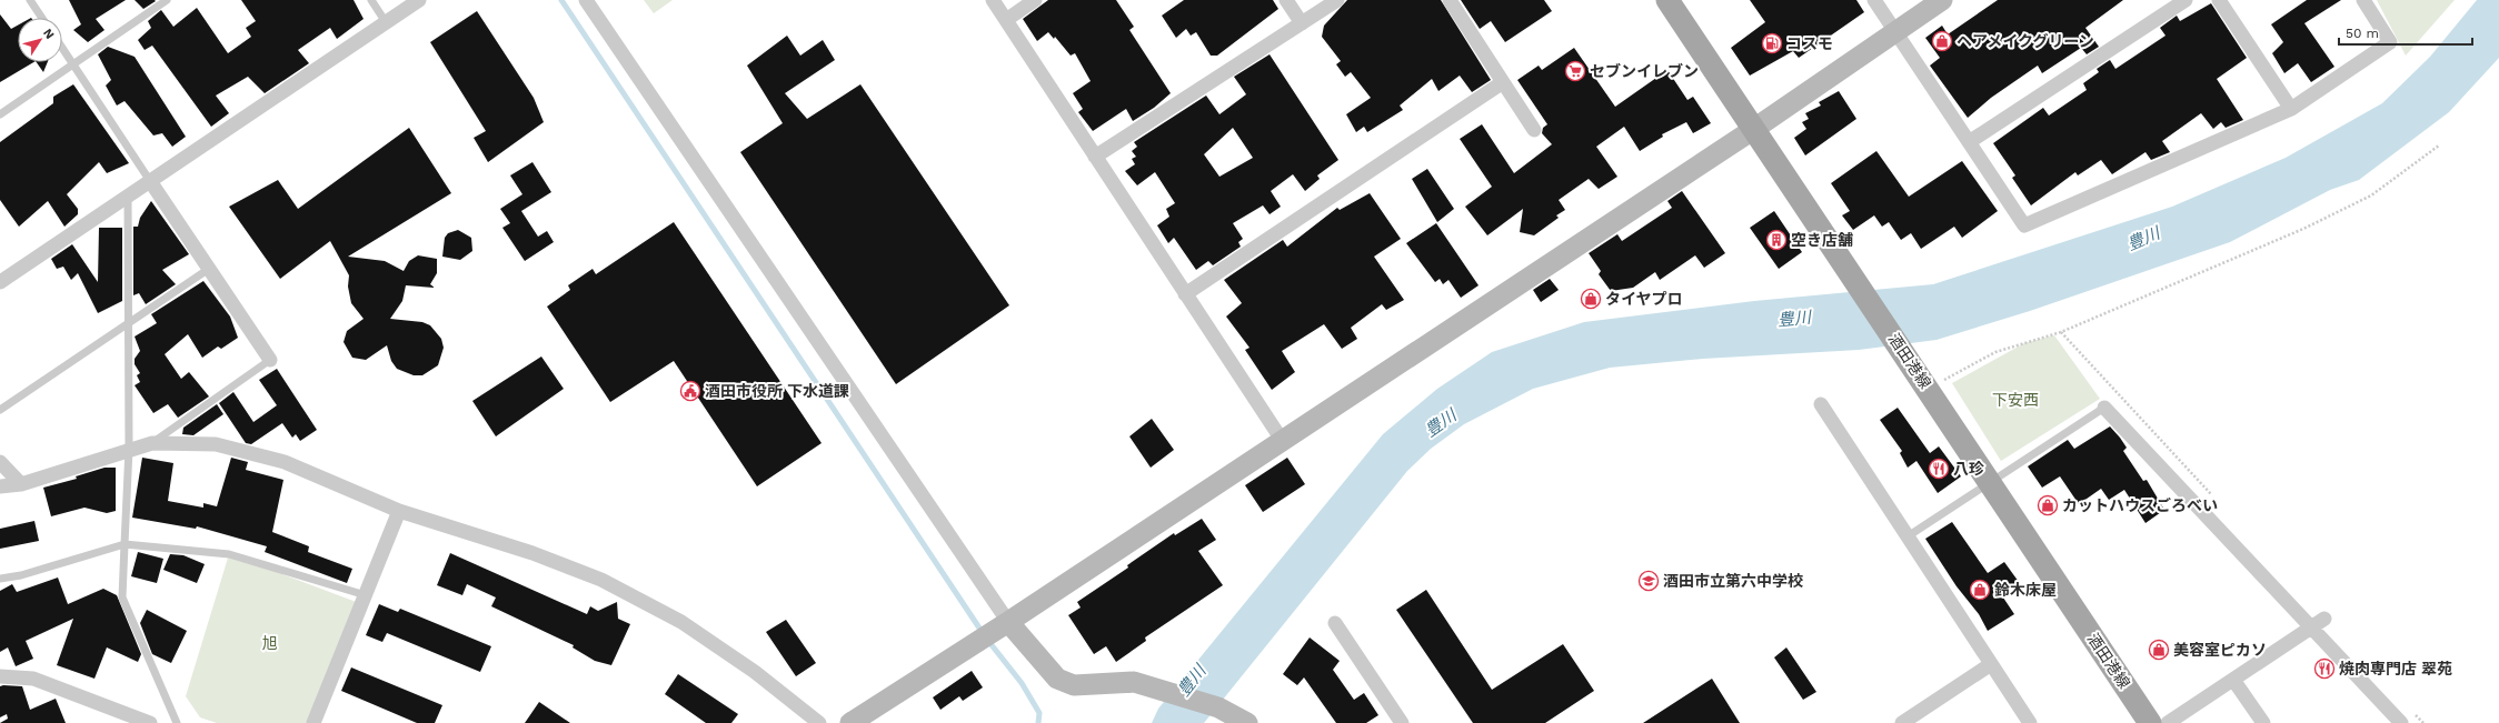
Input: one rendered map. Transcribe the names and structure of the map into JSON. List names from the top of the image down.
{
  "streets": {
    "main road": ["酒田港線"]
  },
  "water": ["豊川"],
  "parks": ["下安西", "旭"],
  "places": {
    "shop": [
      "ヘアメイクグリーン",
      "タイヤプロ",
      "カットハウスごろべい",
      "鈴木床屋",
      "美容室ピカソ"
    ],
    "fuel station": ["コスモ"],
    "supermarket": ["セブンイレブン"],
    "building": ["空き店舗"],
    "public building": ["酒田市役所 下水道課"],
    "restaurant": ["八珍", "焼肉専門店 翠苑"],
    "school or university": ["酒田市立第六中学校"]
  },
  "scale_bar": "50 m",
  "north": "top right"
}
